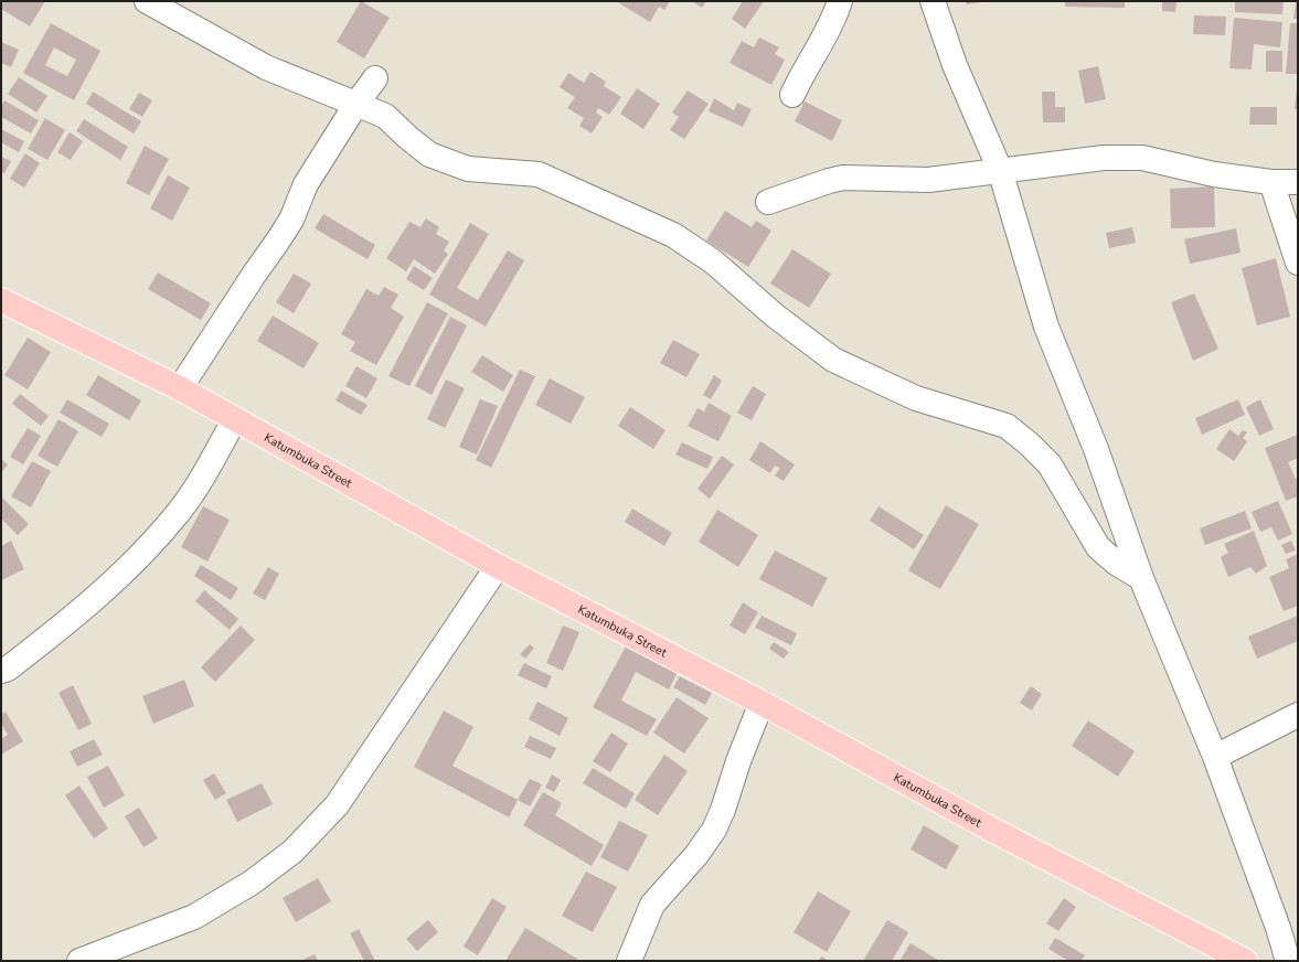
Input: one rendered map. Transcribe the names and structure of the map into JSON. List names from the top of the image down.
{
  "streets": {
    "main road": ["Katumbuka Street"]
  }
}
